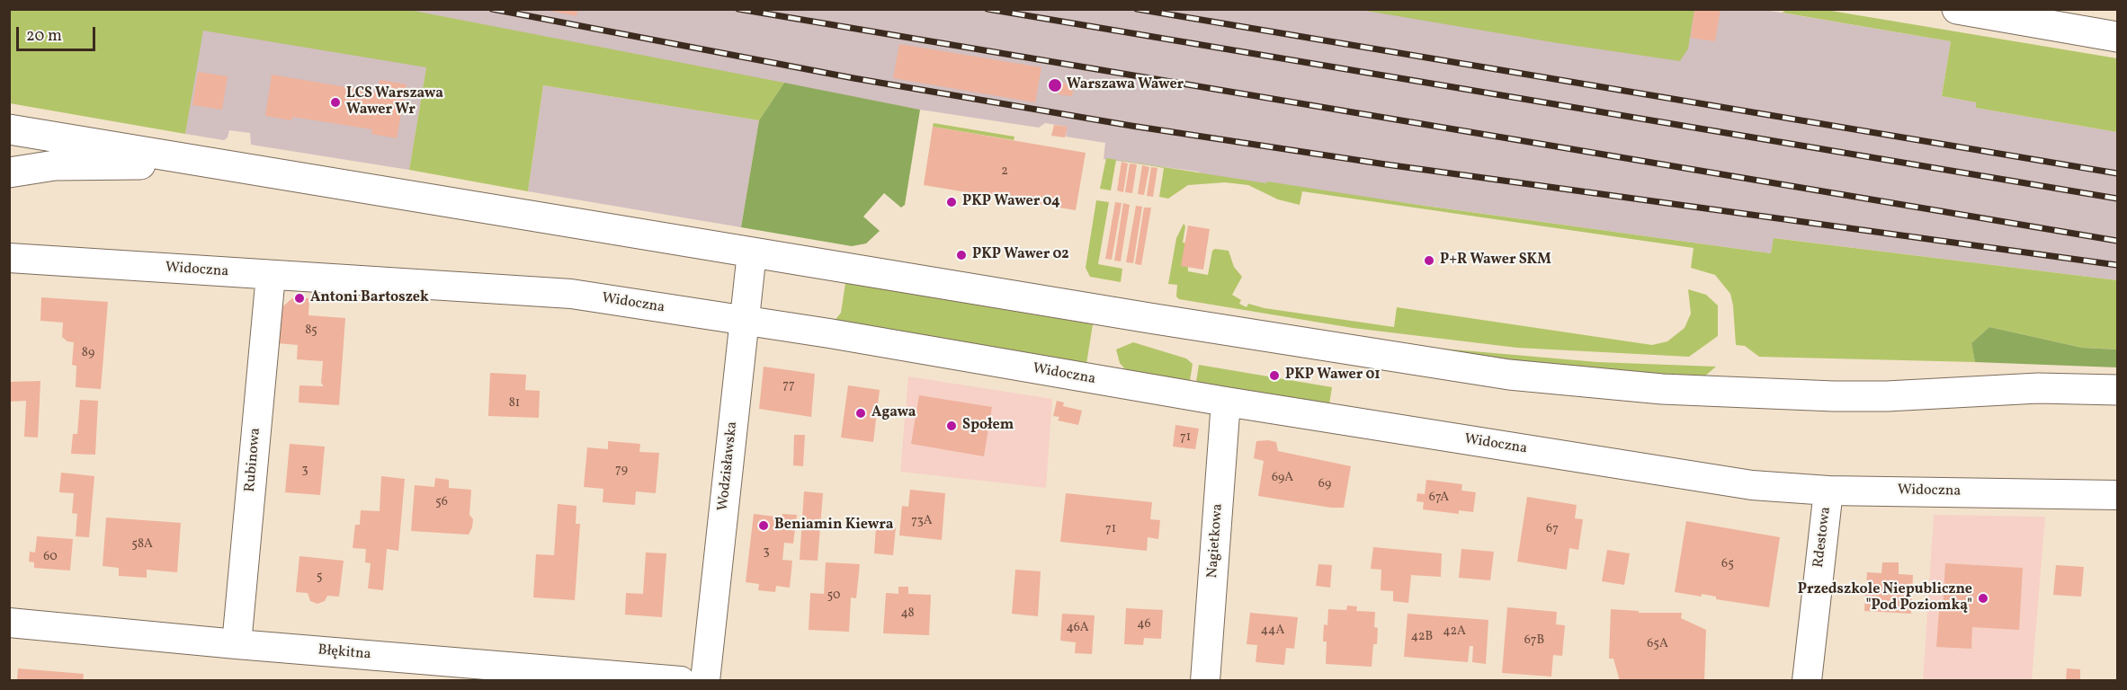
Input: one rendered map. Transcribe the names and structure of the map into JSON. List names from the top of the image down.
{
  "streets": {
    "street": [
      "Widoczna",
      "Rubinowa",
      "Wodzisławska",
      "Rdestowa",
      "Nagietkowa",
      "Błękitna"
    ]
  },
  "crossings": [
    ["Widoczna", "Rubinowa"],
    ["Widoczna", "Wodzisławska"],
    ["Widoczna", "Rdestowa"],
    ["Widoczna", "Nagietkowa"],
    ["Rubinowa", "Błękitna"]
  ],
  "places": [
    "Warszawa Wawer",
    "LCS Warszawa Wawer Wr",
    "PKP Wawer 04",
    "PKP Wawer 02",
    "P+R Wawer SKM",
    "Antoni Bartoszek",
    "PKP Wawer 01",
    "Agawa",
    "Społem",
    "Beniamin Kiewra",
    "Przedszkole Niepubliczne \"Pod Poziomką\""
  ],
  "house_numbers": [
    "2",
    "85",
    "89",
    "77",
    "81",
    "71",
    "3",
    "79",
    "69A",
    "69",
    "67A",
    "56",
    "73A",
    "71",
    "67",
    "58A",
    "3",
    "60",
    "65",
    "5",
    "50",
    "48",
    "46",
    "46A",
    "44A",
    "42A",
    "42B",
    "67B",
    "65A"
  ],
  "scale_bar": "20 m"
}
